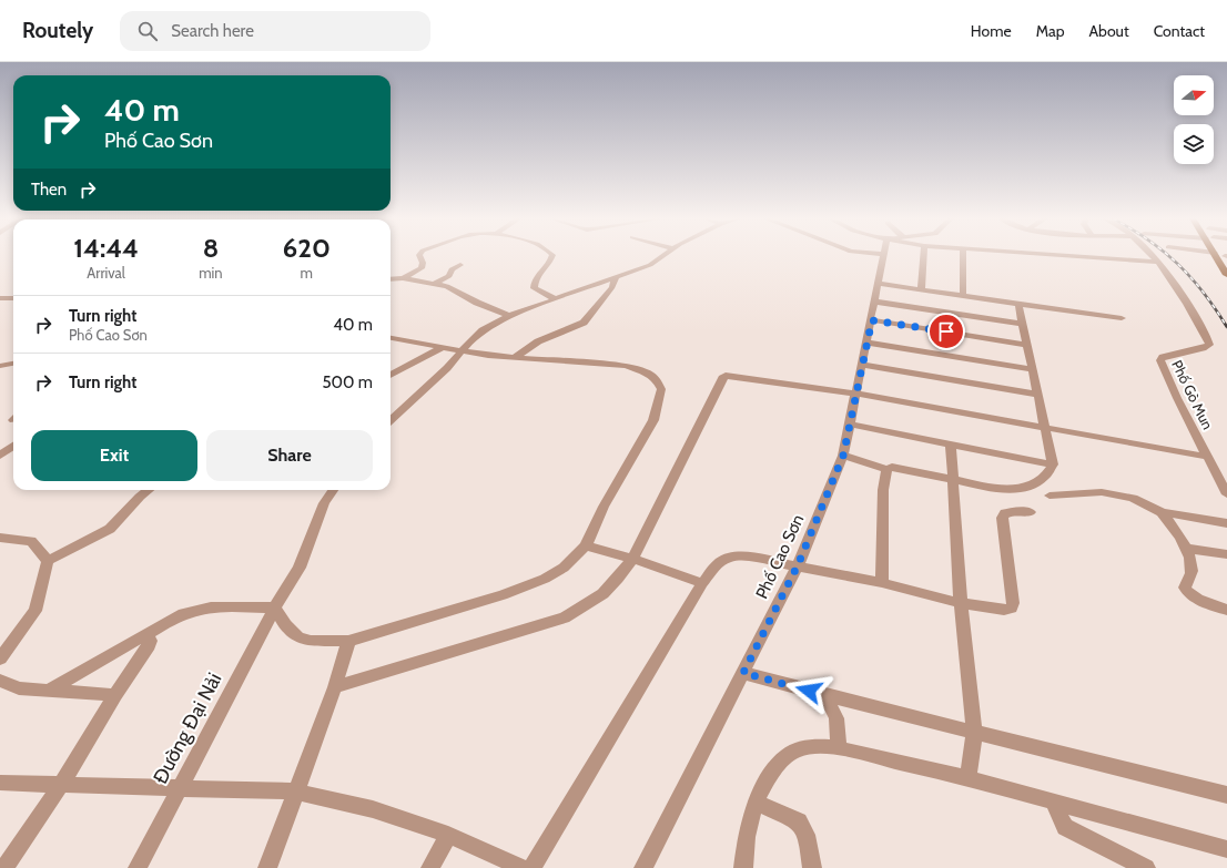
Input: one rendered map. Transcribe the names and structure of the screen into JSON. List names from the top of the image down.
{
  "streets": {
    "street": ["Phố Gò Mun", "Phố Cao Sơn", "Đường Đại Nải"]
  },
  "north": "right",
  "page": {
    "header": "Routely",
    "search": "Search here",
    "nav": [
      "Home",
      "Map",
      "About",
      "Contact"
    ],
    "turn": ["40 m", "Phố Cao Sơn"],
    "then": "Then",
    "eta": [
      "14:44",
      "Arrival",
      "8",
      "min",
      "620",
      "m"
    ],
    "list": [
      {
        "name": "Turn right",
        "note": "Phố Cao Sơn",
        "value": "40 m"
      },
      {
        "name": "Turn right",
        "value": "500 m"
      }
    ],
    "buttons": ["Exit", "Share"]
  }
}
